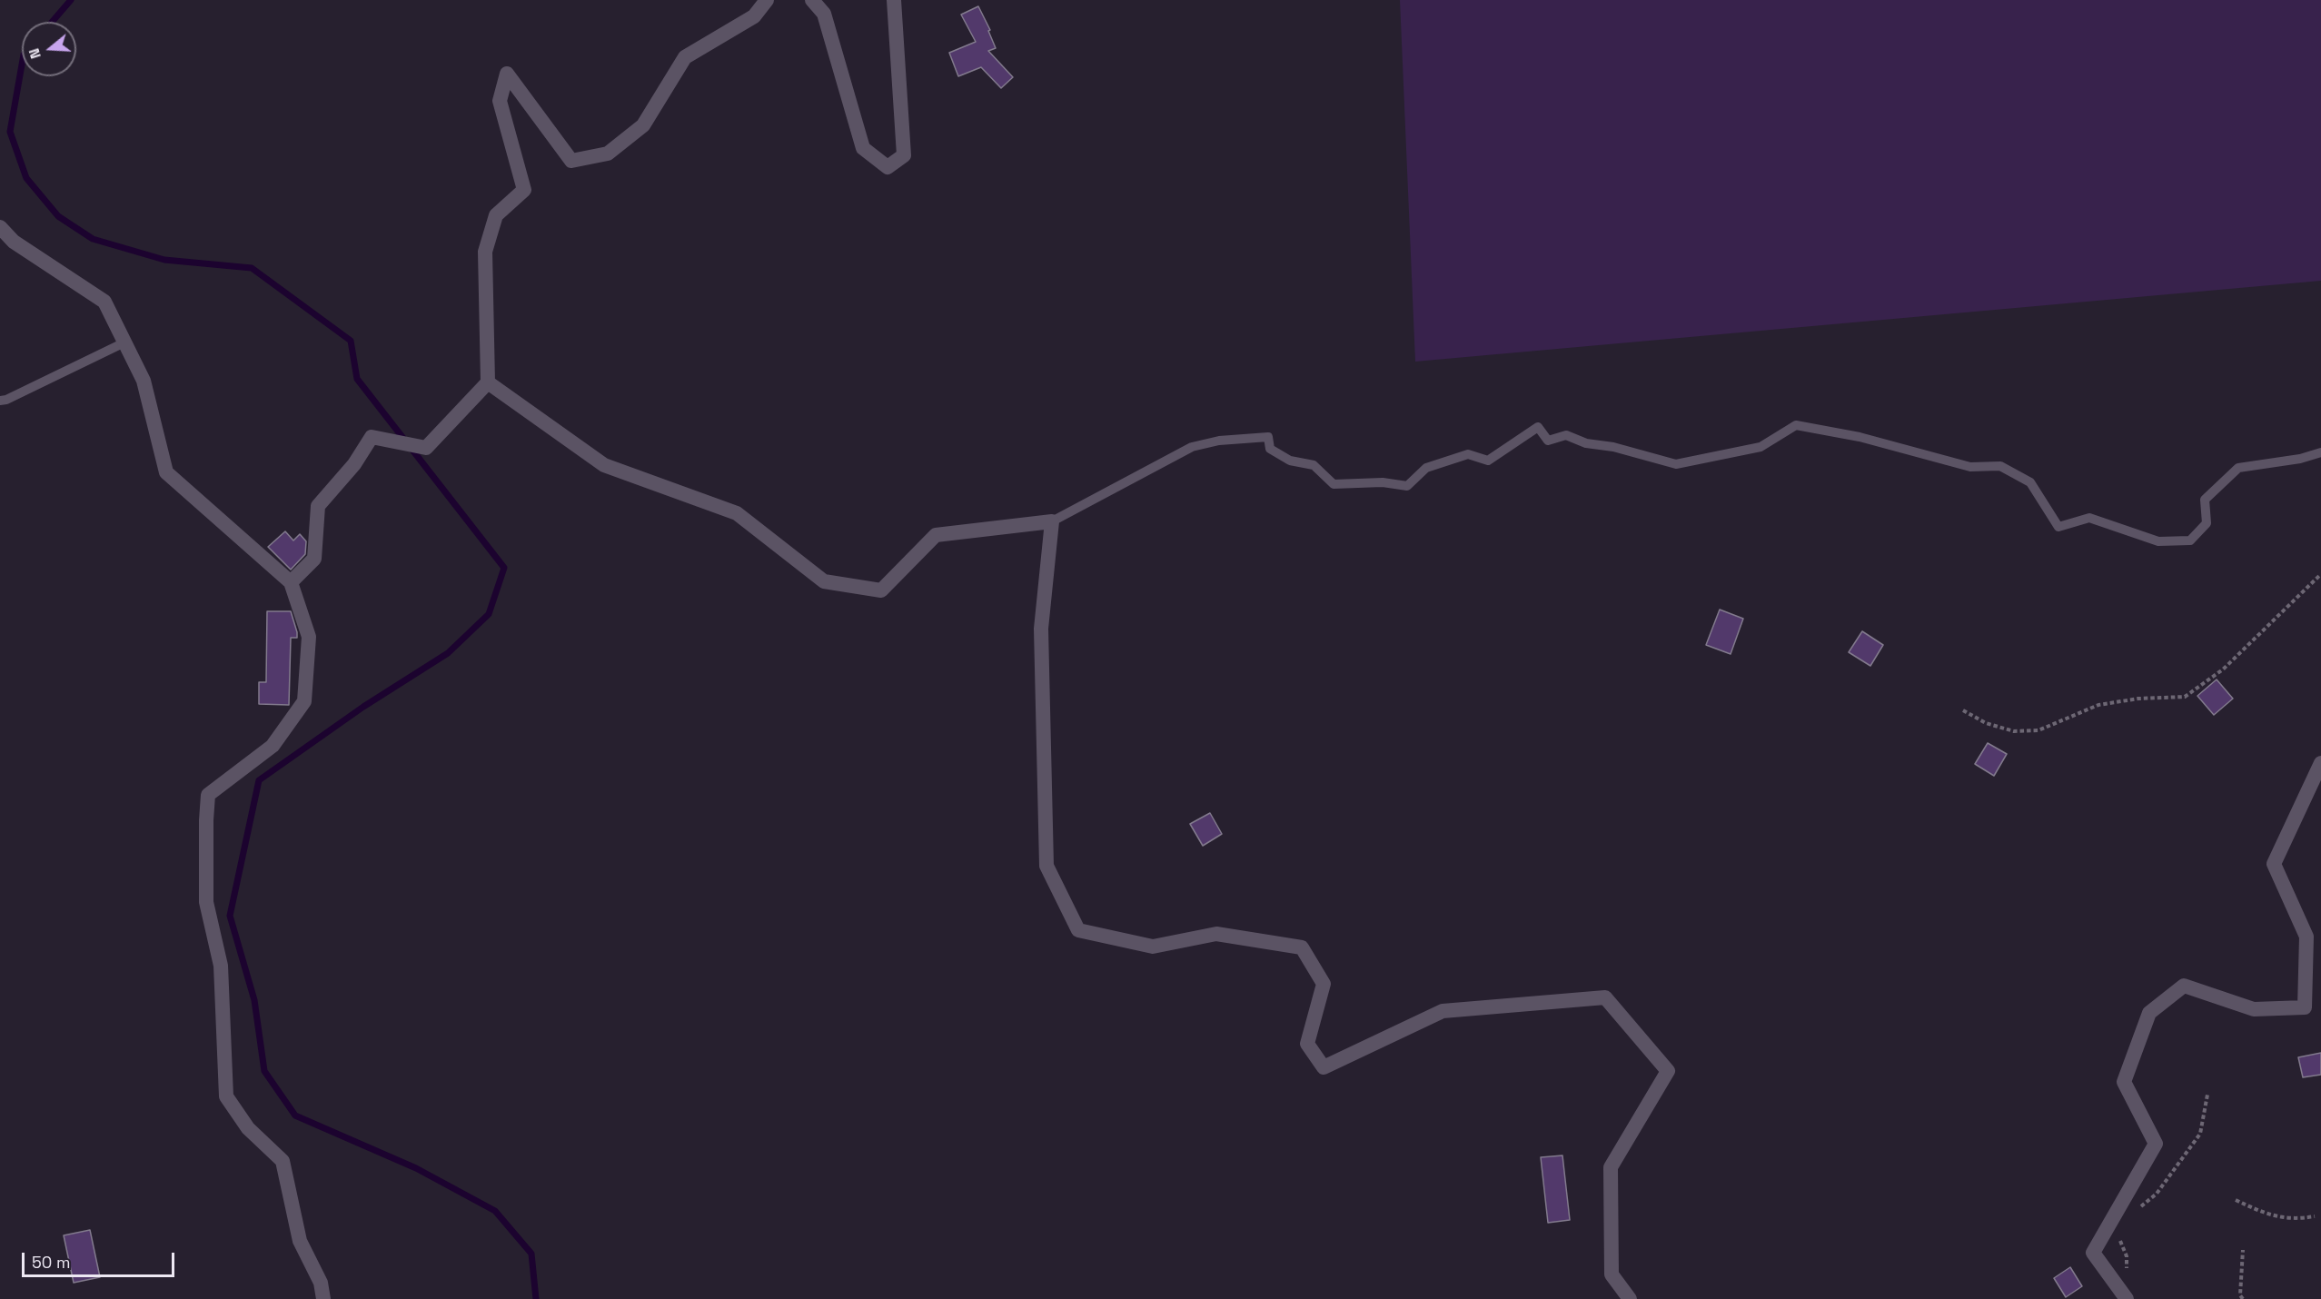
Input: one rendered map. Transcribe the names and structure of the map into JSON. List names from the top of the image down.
{
  "scale_bar": "50 m",
  "north": "left"
}
